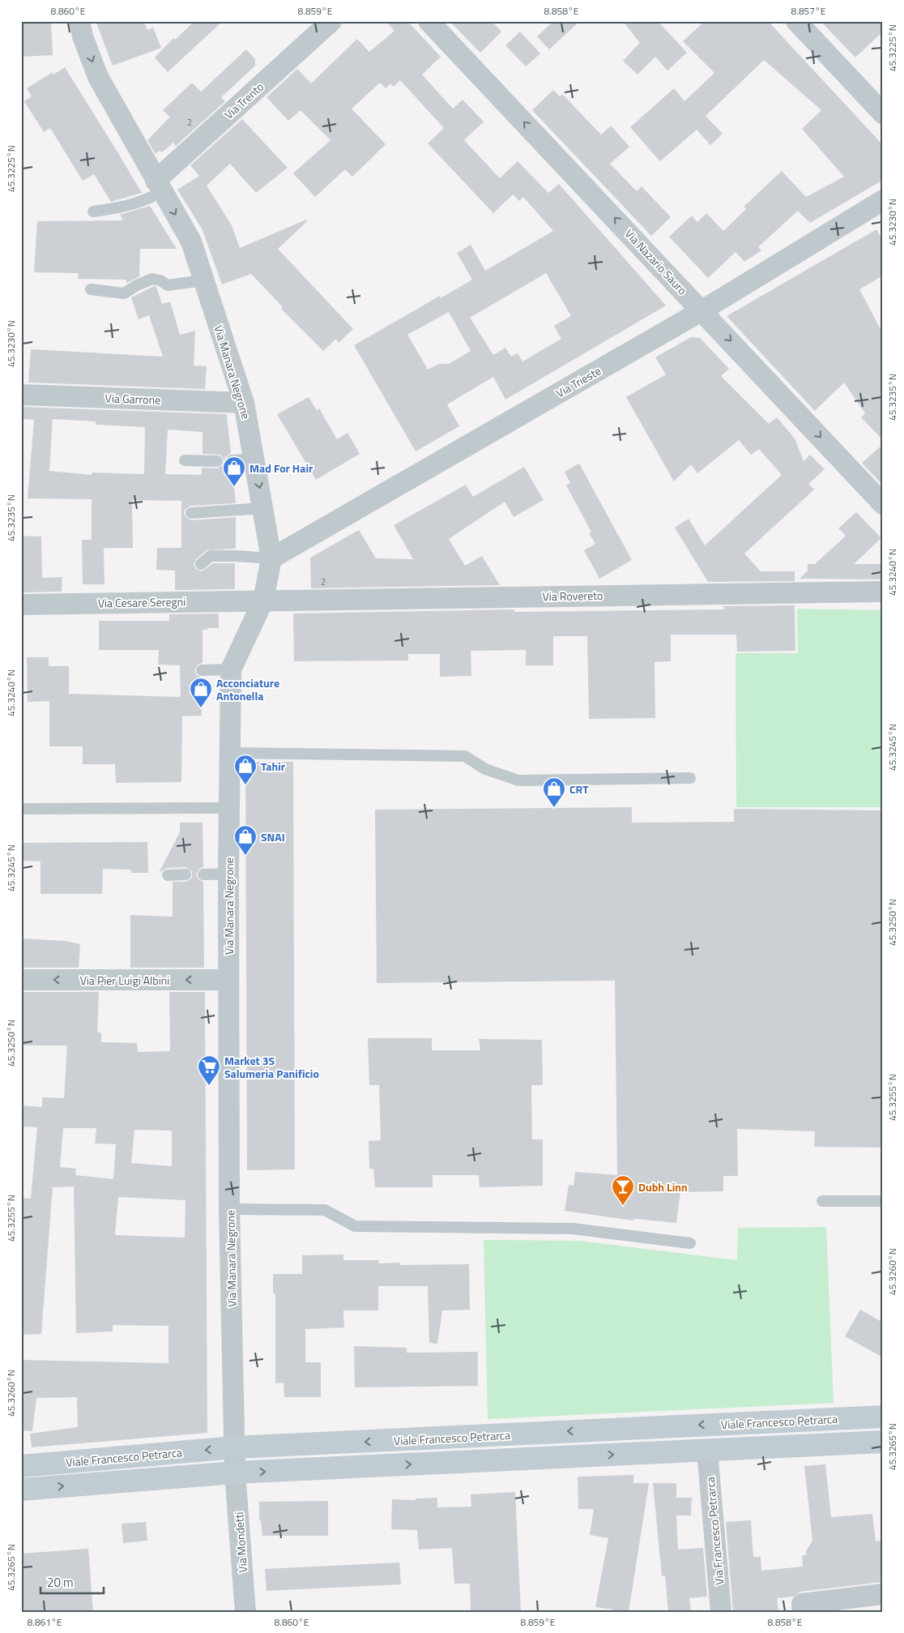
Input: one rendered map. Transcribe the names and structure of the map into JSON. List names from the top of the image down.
{
  "streets": {
    "main road": ["Viale Francesco Petrarca"],
    "street": [
      "Via Trento",
      "Via Nazario Sauro",
      "Via Manara Negrone",
      "Via Trieste",
      "Via Garrone",
      "Via Rovereto",
      "Via Cesare Seregni",
      "Via Pier Luigi Albini",
      "Via Francesco Petrarca",
      "Via Mondetti"
    ]
  },
  "crossings": [
    ["Via Trento", "Via Manara Negrone"],
    ["Via Nazario Sauro", "Via Trieste"],
    ["Via Manara Negrone", "Via Trieste"],
    ["Via Manara Negrone", "Via Garrone"],
    ["Via Manara Negrone", "Via Rovereto"],
    ["Via Manara Negrone", "Via Cesare Seregni"],
    ["Via Manara Negrone", "Via Pier Luigi Albini"],
    ["Via Manara Negrone", "Viale Francesco Petrarca"],
    ["Via Manara Negrone", "Via Mondetti"],
    ["Via Rovereto", "Via Cesare Seregni"]
  ],
  "one_way": ["Via Pier Luigi Albini"],
  "places": {
    "shop": [
      "Mad For Hair",
      "Acconciature Antonella",
      "Tahir",
      "CRT",
      "SNAI"
    ],
    "supermarket": ["Market 3S Salumeria Panificio"],
    "bar": ["Dubh Linn"]
  },
  "house_numbers": ["2", "2"],
  "scale_bar": "20 m",
  "coordinates": [
    "8.860°E",
    "8.859°E",
    "8.858°E",
    "8.857°E",
    "45.3225°N",
    "45.3230°N",
    "45.3235°N",
    "45.3240°N",
    "45.3245°N",
    "45.3250°N",
    "45.3255°N",
    "45.3260°N",
    "45.3265°N",
    "8.861°E"
  ]
}
